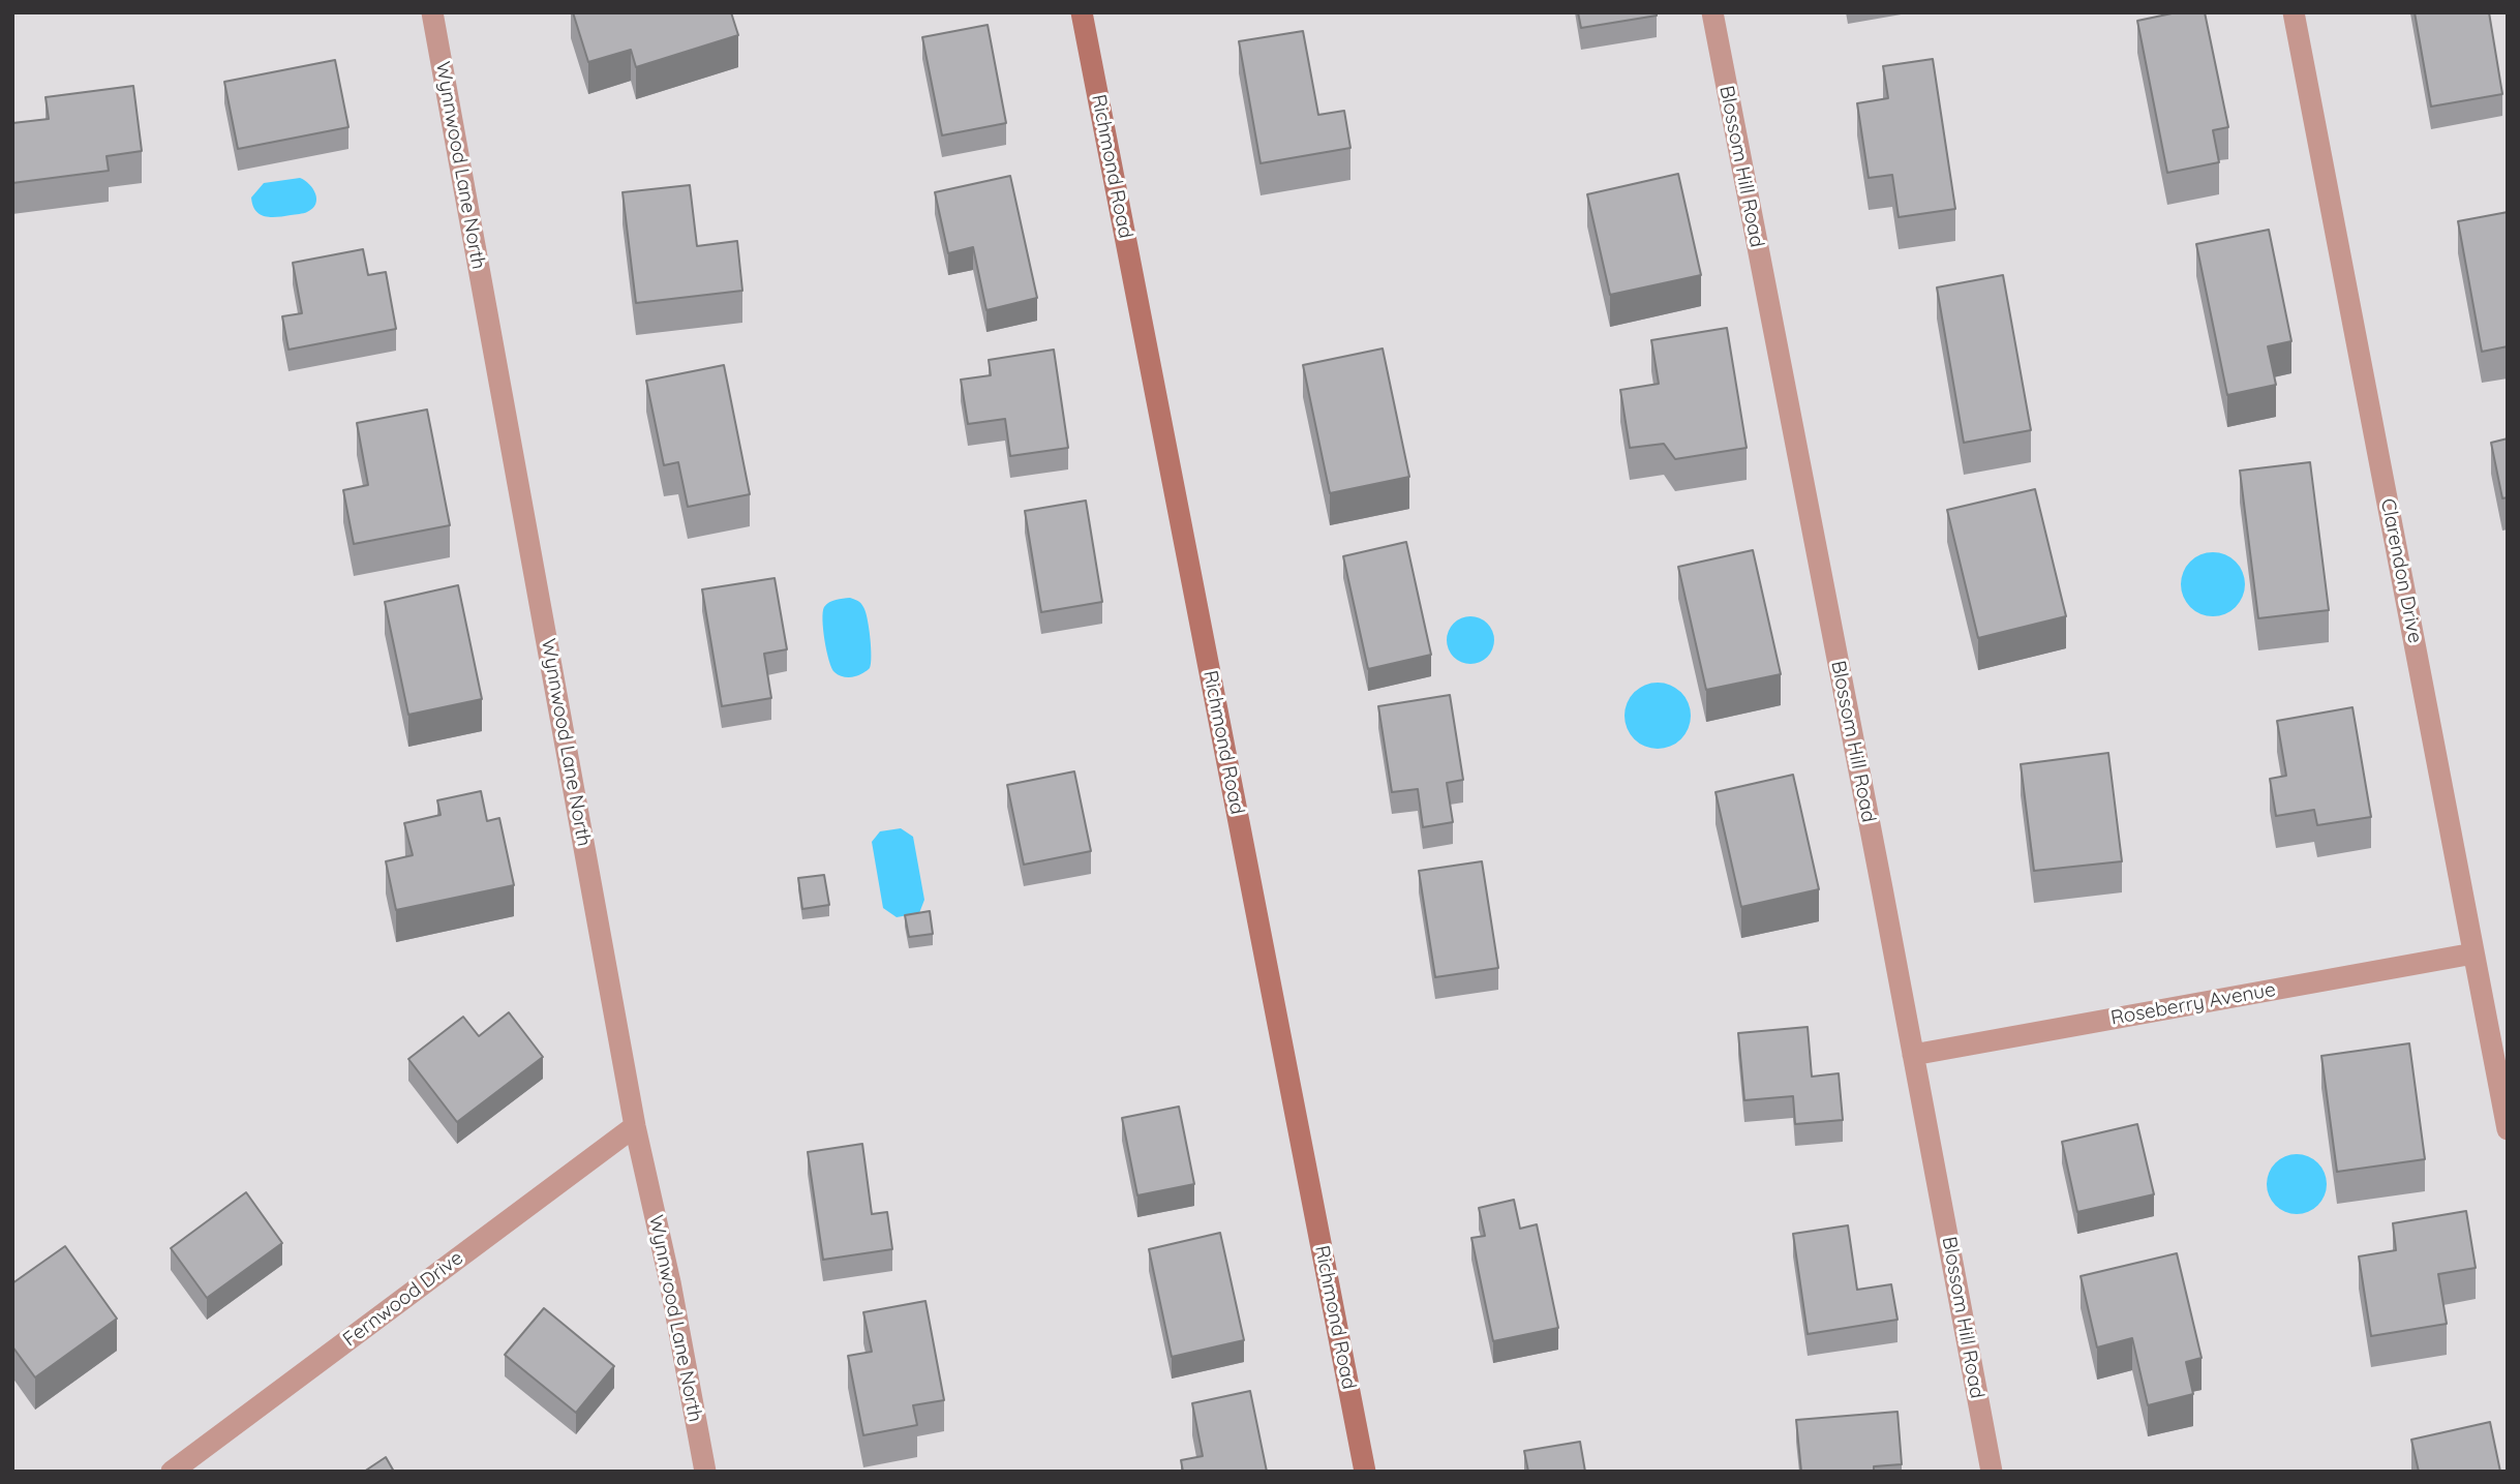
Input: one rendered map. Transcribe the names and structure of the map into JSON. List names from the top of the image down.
{
  "streets": {
    "street": [
      "Wynnwood Lane North",
      "Richmond Road",
      "Blossom Hill Road",
      "Clarendon Drive",
      "Roseberry Avenue",
      "Fernwood Drive"
    ]
  },
  "crossings": [
    ["Wynnwood Lane North", "Fernwood Drive"],
    ["Blossom Hill Road", "Roseberry Avenue"],
    ["Clarendon Drive", "Roseberry Avenue"]
  ]
}
